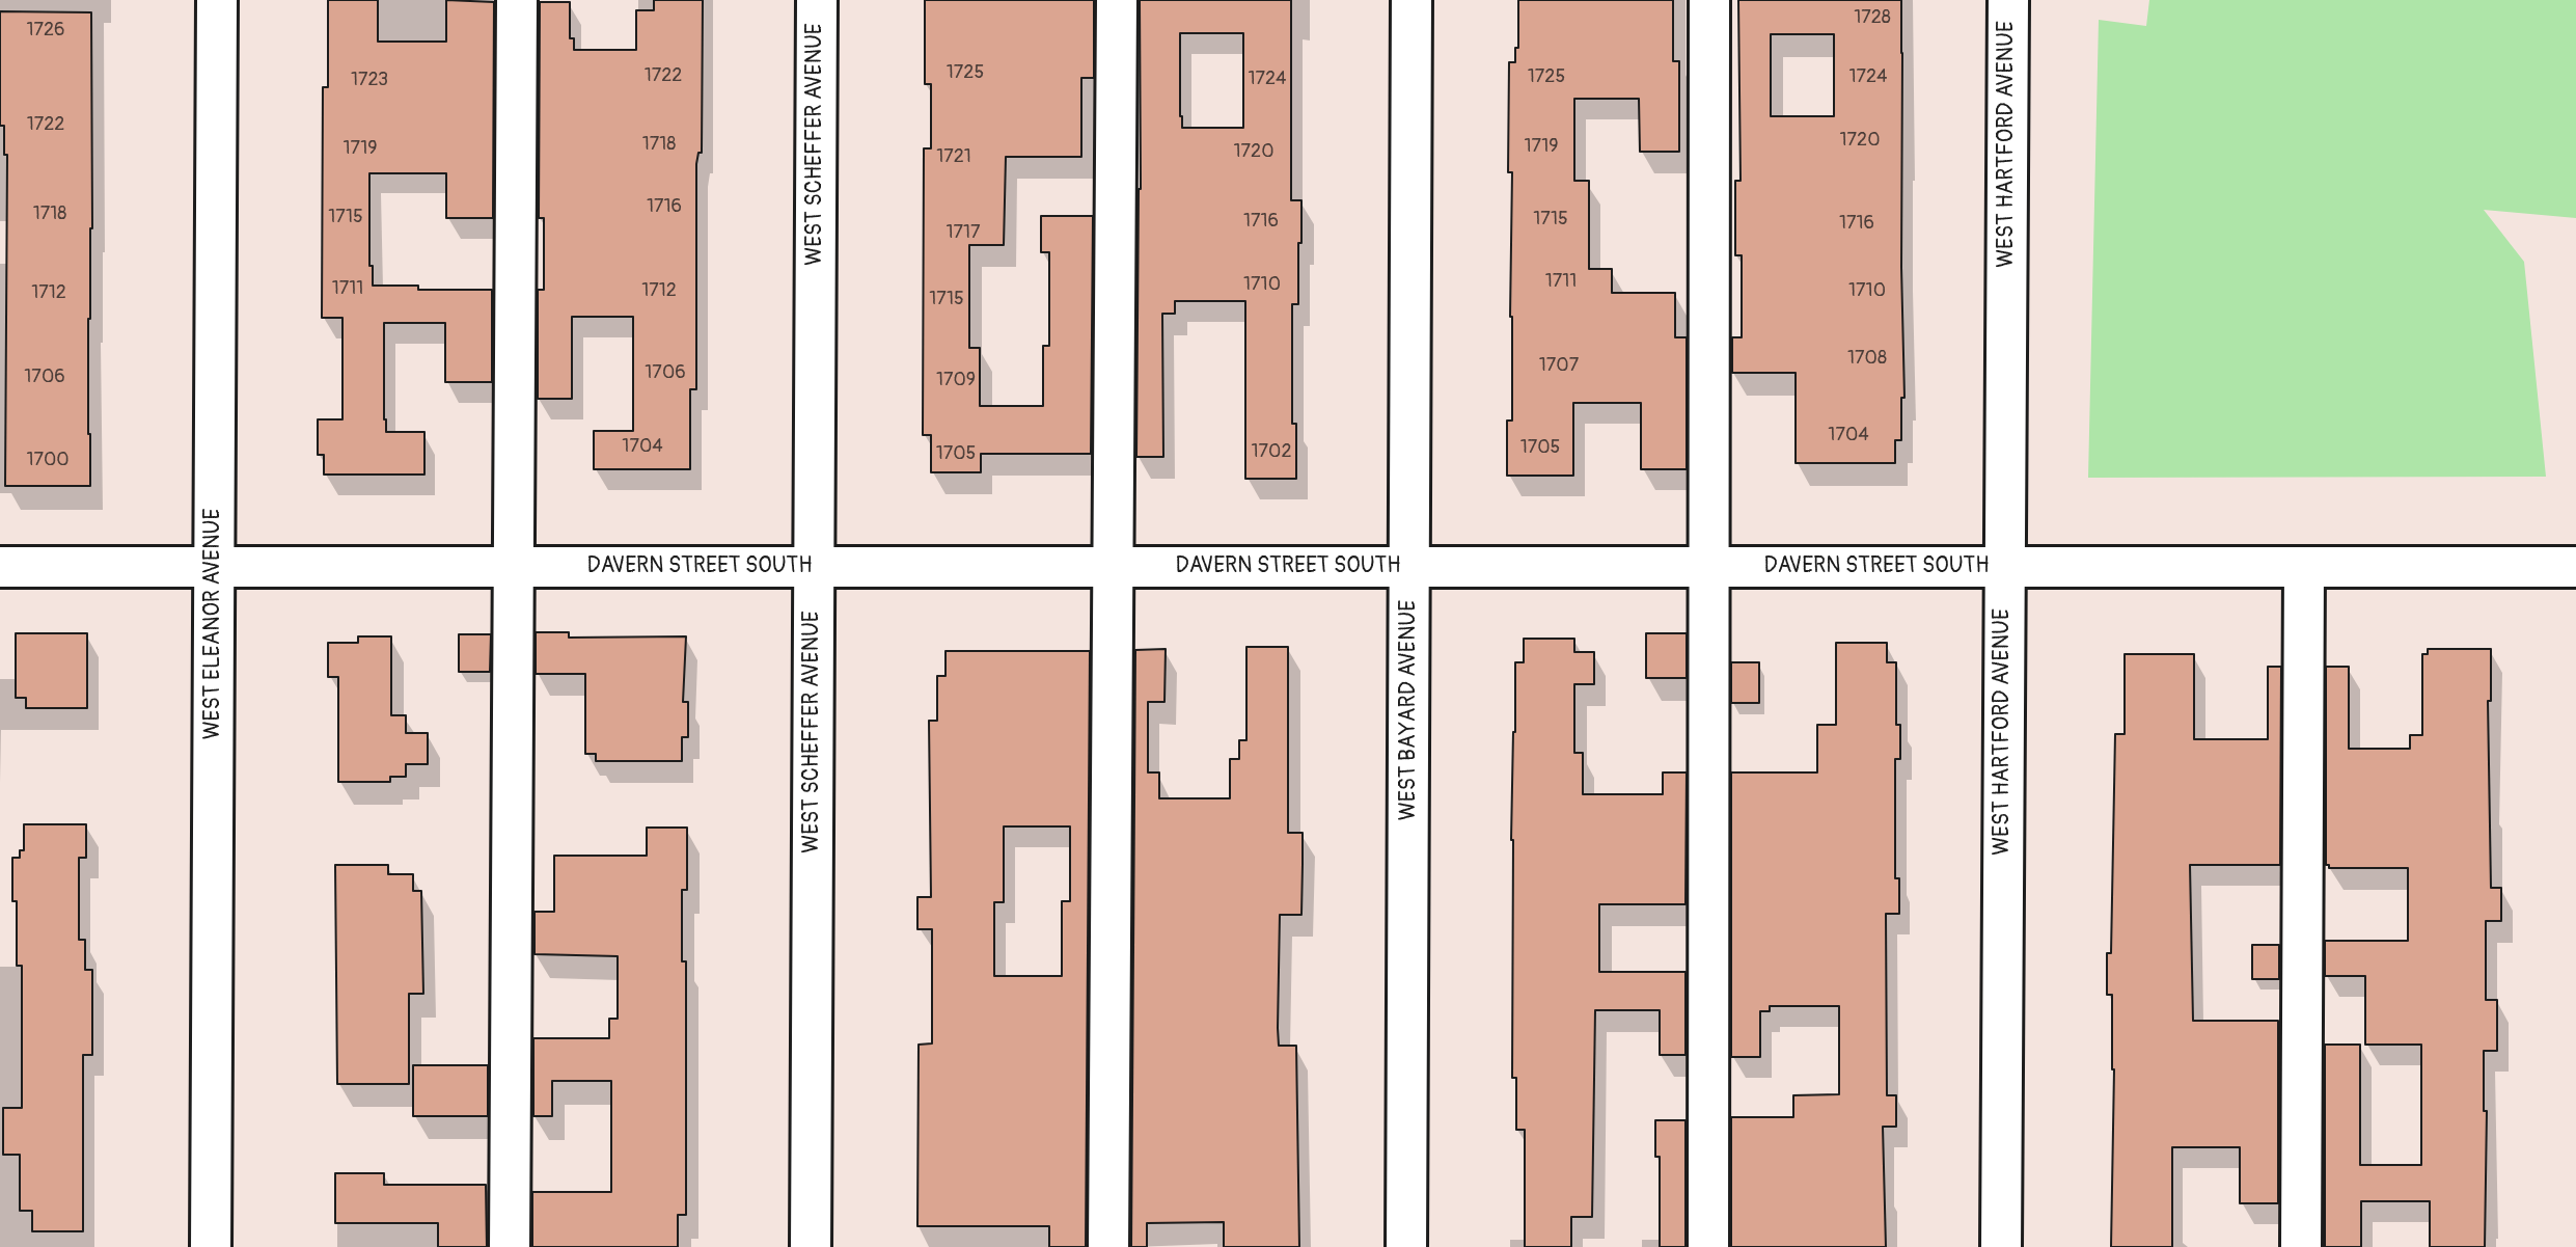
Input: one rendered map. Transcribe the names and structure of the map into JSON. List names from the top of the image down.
{
  "streets": {
    "street": [
      "WEST SCHEFFER AVENUE",
      "WEST HARTFORD AVENUE",
      "DAVERN STREET SOUTH",
      "WEST ELEANOR AVENUE",
      "WEST BAYARD AVENUE"
    ]
  },
  "crossings": [
    ["WEST SCHEFFER AVENUE", "DAVERN STREET SOUTH"],
    ["WEST HARTFORD AVENUE", "DAVERN STREET SOUTH"],
    ["DAVERN STREET SOUTH", "WEST ELEANOR AVENUE"],
    ["DAVERN STREET SOUTH", "WEST BAYARD AVENUE"]
  ],
  "house_numbers": [
    "1728",
    "1726",
    "1725",
    "1722",
    "1725",
    "1724",
    "1724",
    "1723",
    "1722",
    "1720",
    "1718",
    "1719",
    "1719",
    "1720",
    "1721",
    "1716",
    "1718",
    "1715",
    "1715",
    "1716",
    "1716",
    "1717",
    "1711",
    "1710",
    "1711",
    "1712",
    "1710",
    "1712",
    "1715",
    "1708",
    "1707",
    "1706",
    "1706",
    "1709",
    "1704",
    "1704",
    "1705",
    "1702",
    "1705",
    "1700"
  ]
}
